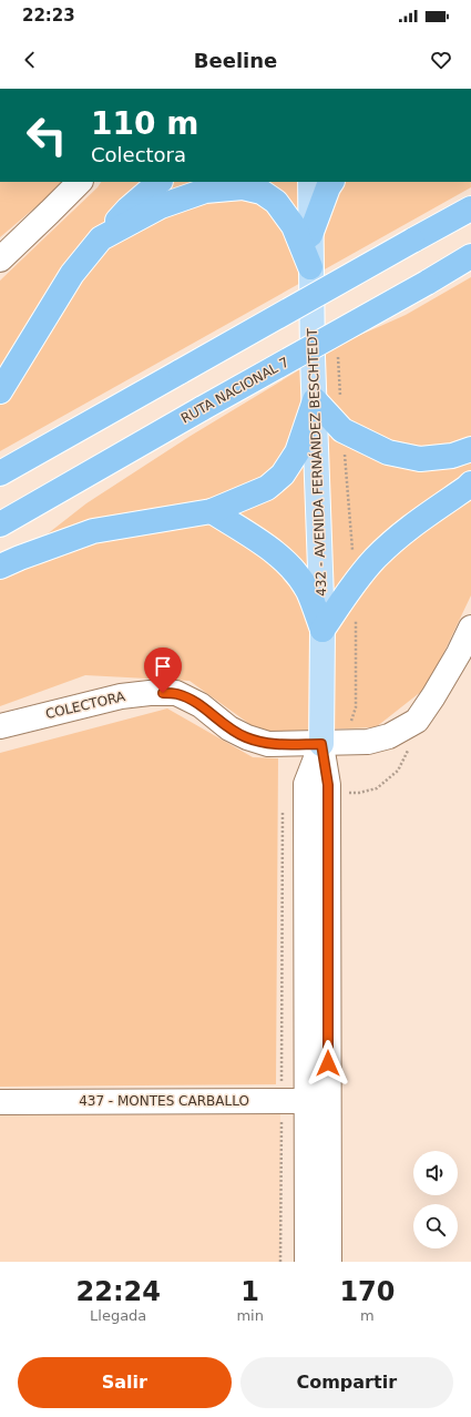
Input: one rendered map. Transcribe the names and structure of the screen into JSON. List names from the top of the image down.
{
  "streets": {
    "highway": ["RUTA NACIONAL 7"],
    "main road": ["432 - AVENIDA FERNÁNDEZ BESCHTEDT"],
    "street": ["COLECTORA", "437 - MONTES CARBALLO"]
  },
  "crossings": [
    ["432 - AVENIDA FERNÁNDEZ BESCHTEDT", "COLECTORA"],
    ["432 - AVENIDA FERNÁNDEZ BESCHTEDT", "437 - MONTES CARBALLO"]
  ],
  "page": {
    "status": "22:23",
    "header": "Beeline",
    "turn": ["110 m", "Colectora"],
    "eta": [
      "22:24",
      "Llegada",
      "1",
      "min",
      "170",
      "m"
    ],
    "buttons": ["Salir", "Compartir"]
  }
}
